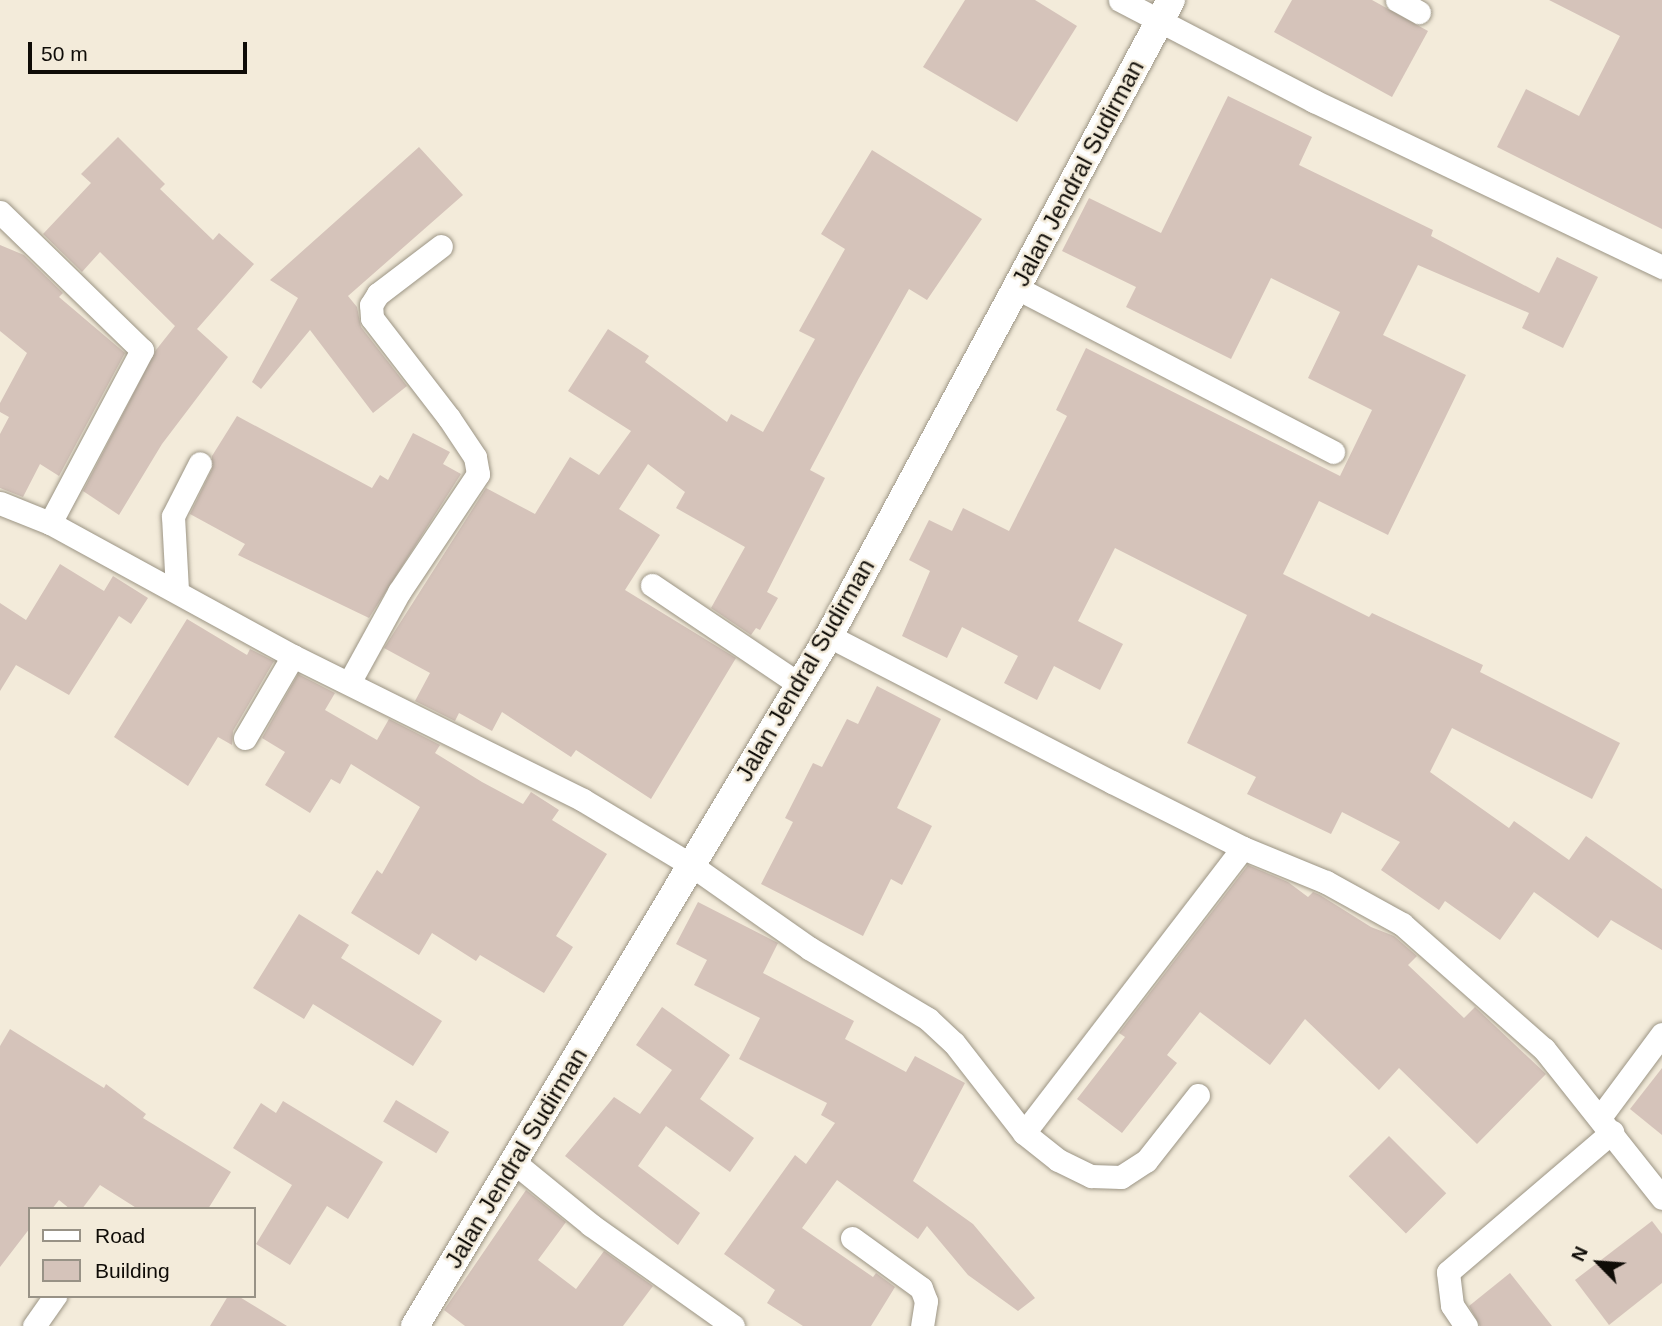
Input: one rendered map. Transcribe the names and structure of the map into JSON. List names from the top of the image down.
{
  "streets": {
    "street": ["Jalan Jendral Sudirman"]
  },
  "legend": ["Road", "Building"],
  "scale_bar": "50 m",
  "north": "top left"
}
